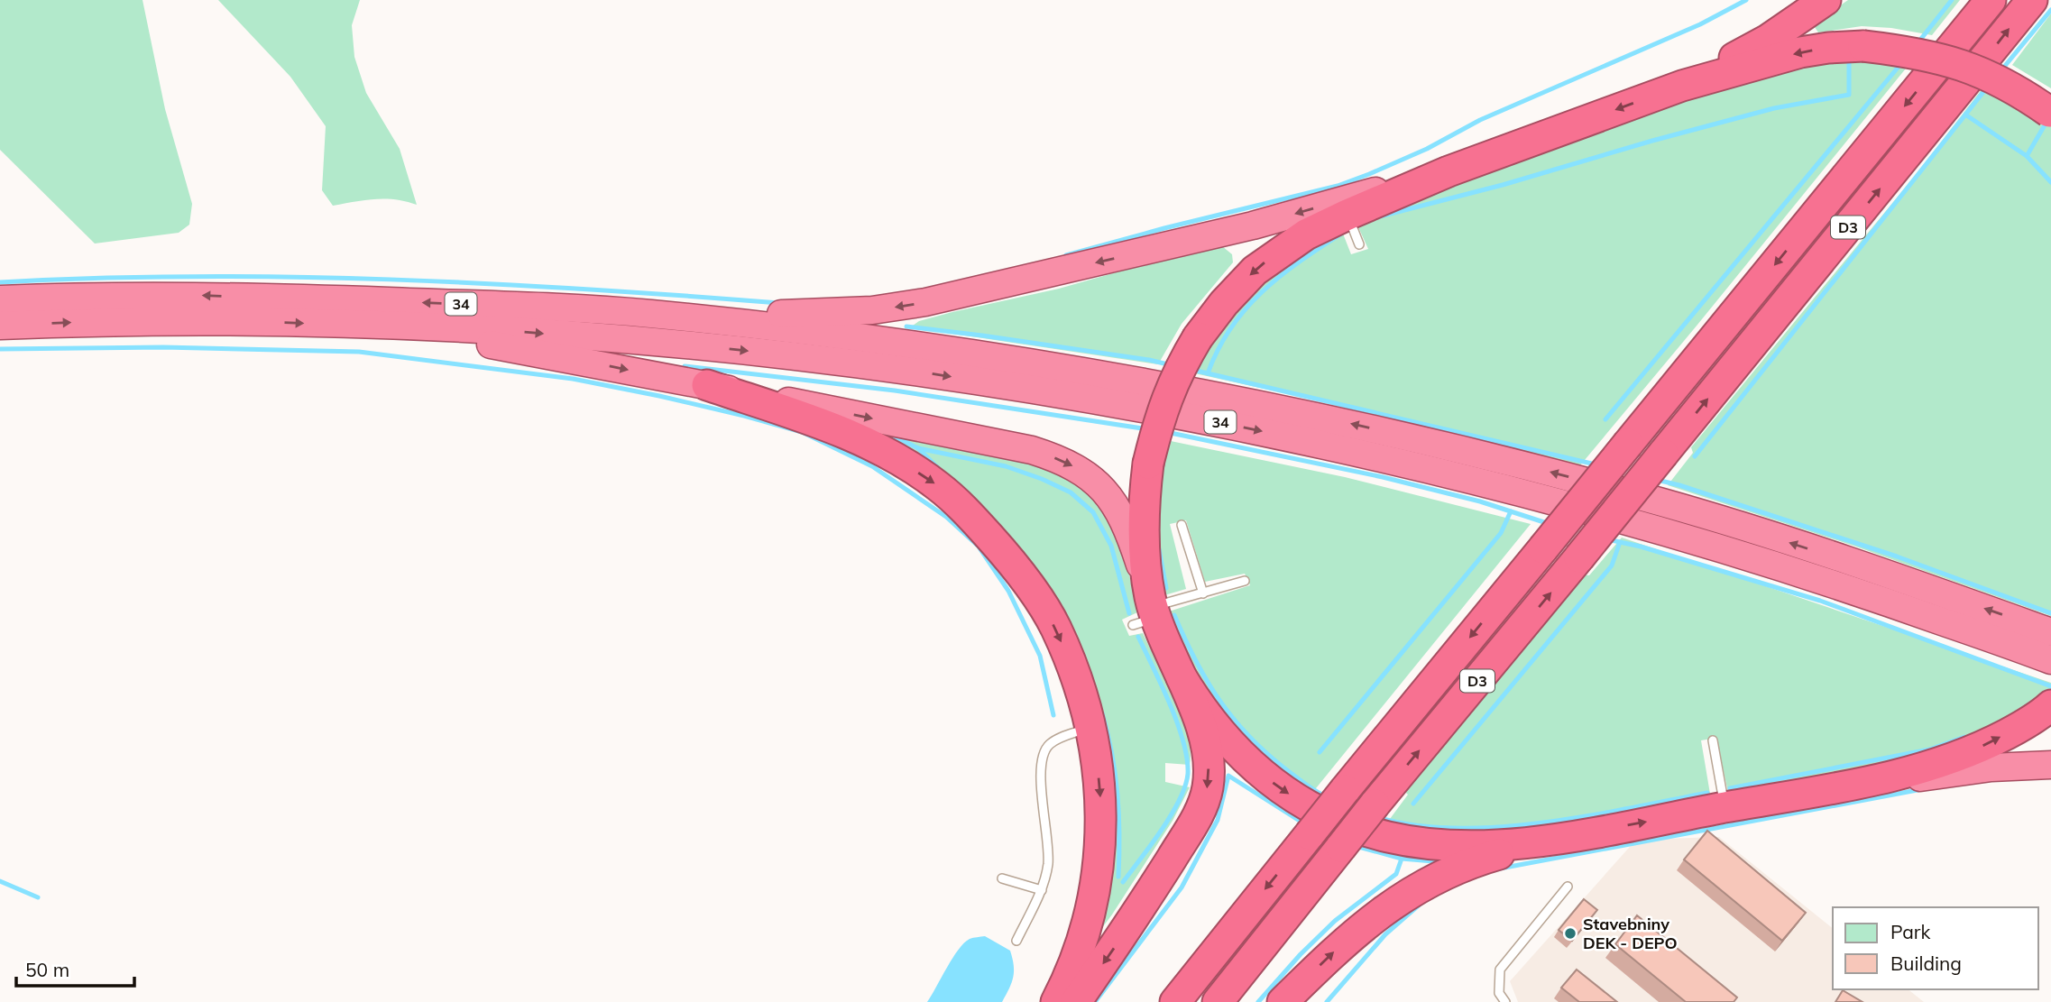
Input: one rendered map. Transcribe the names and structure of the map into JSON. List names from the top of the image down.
{
  "streets": {
    "highway": ["D3", "34"]
  },
  "places": ["Stavebniny DEK - DEPO"],
  "legend": ["Park", "Building"],
  "scale_bar": "50 m"
}
